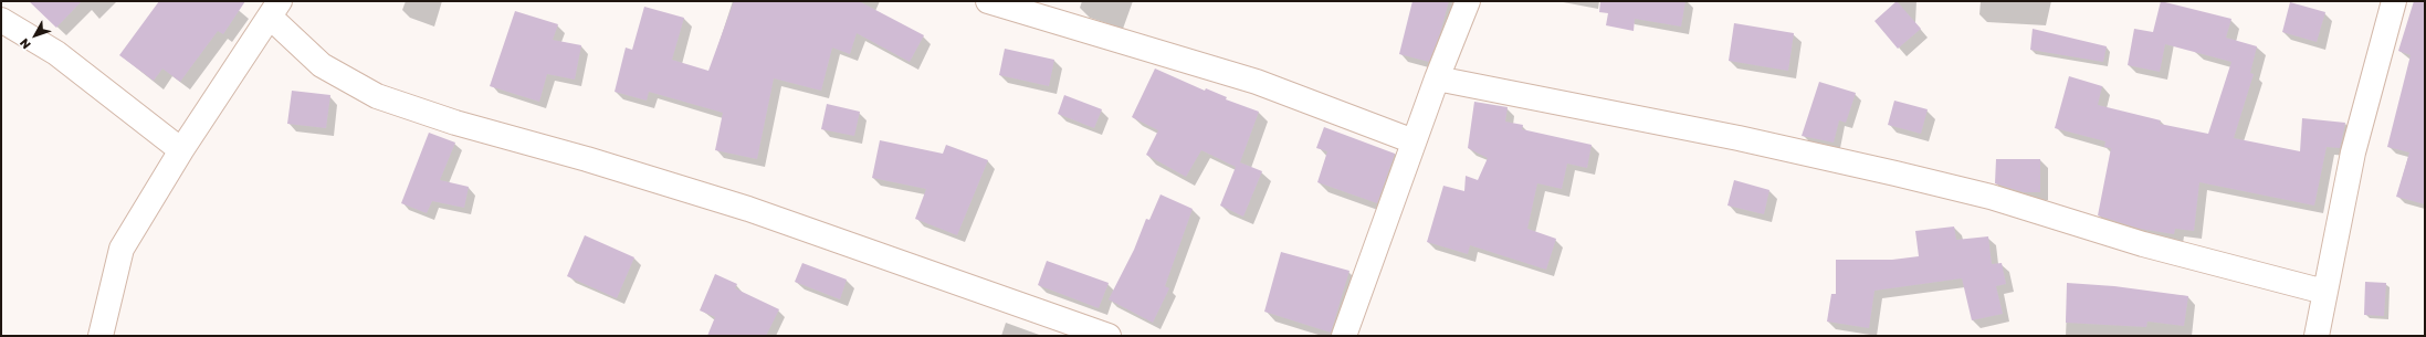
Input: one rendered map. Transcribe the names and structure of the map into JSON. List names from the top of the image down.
{
  "north": "bottom left"
}
